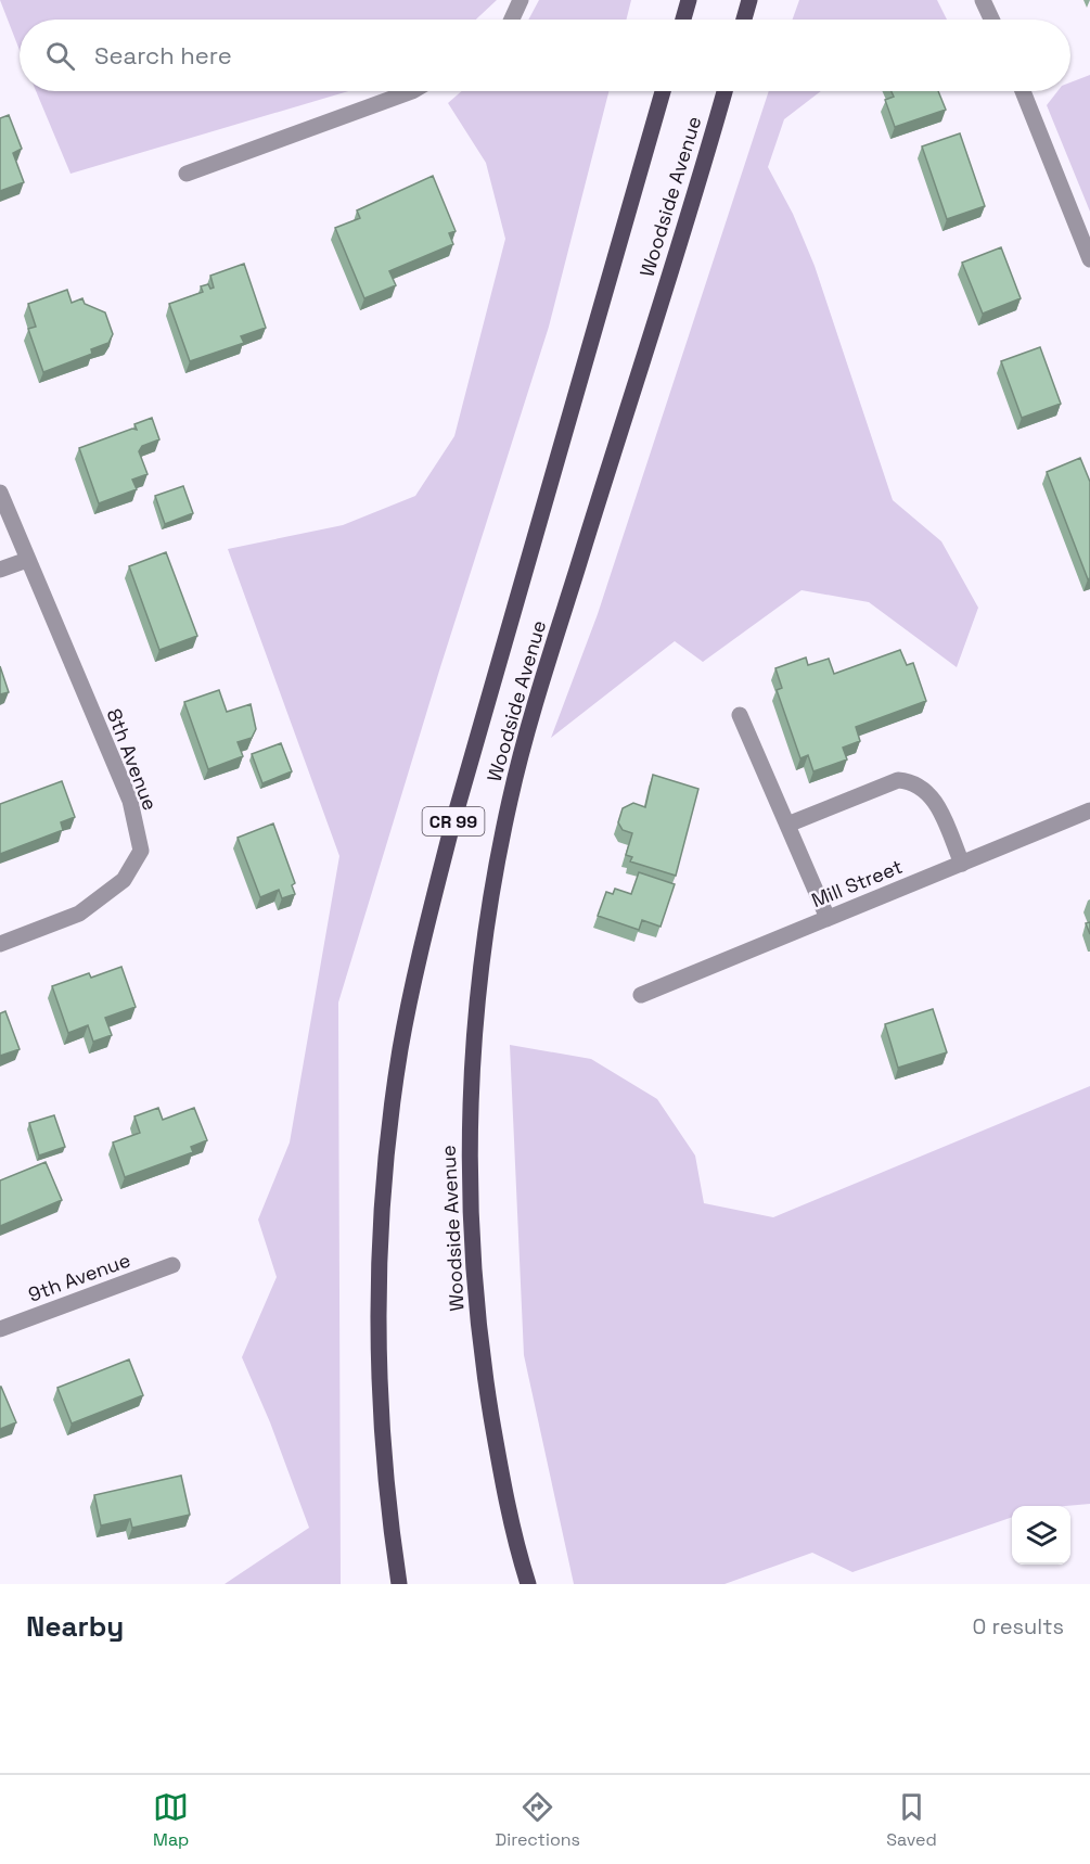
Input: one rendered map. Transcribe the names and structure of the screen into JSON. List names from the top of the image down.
{
  "streets": {
    "main road": ["Woodside Avenue", "CR 99"],
    "street": ["8th Avenue", "Mill Street", "9th Avenue"]
  },
  "page": {
    "search": "Search here",
    "heading": ["Nearby", "0 results"],
    "nav": ["Map", "Directions", "Saved"]
  }
}
